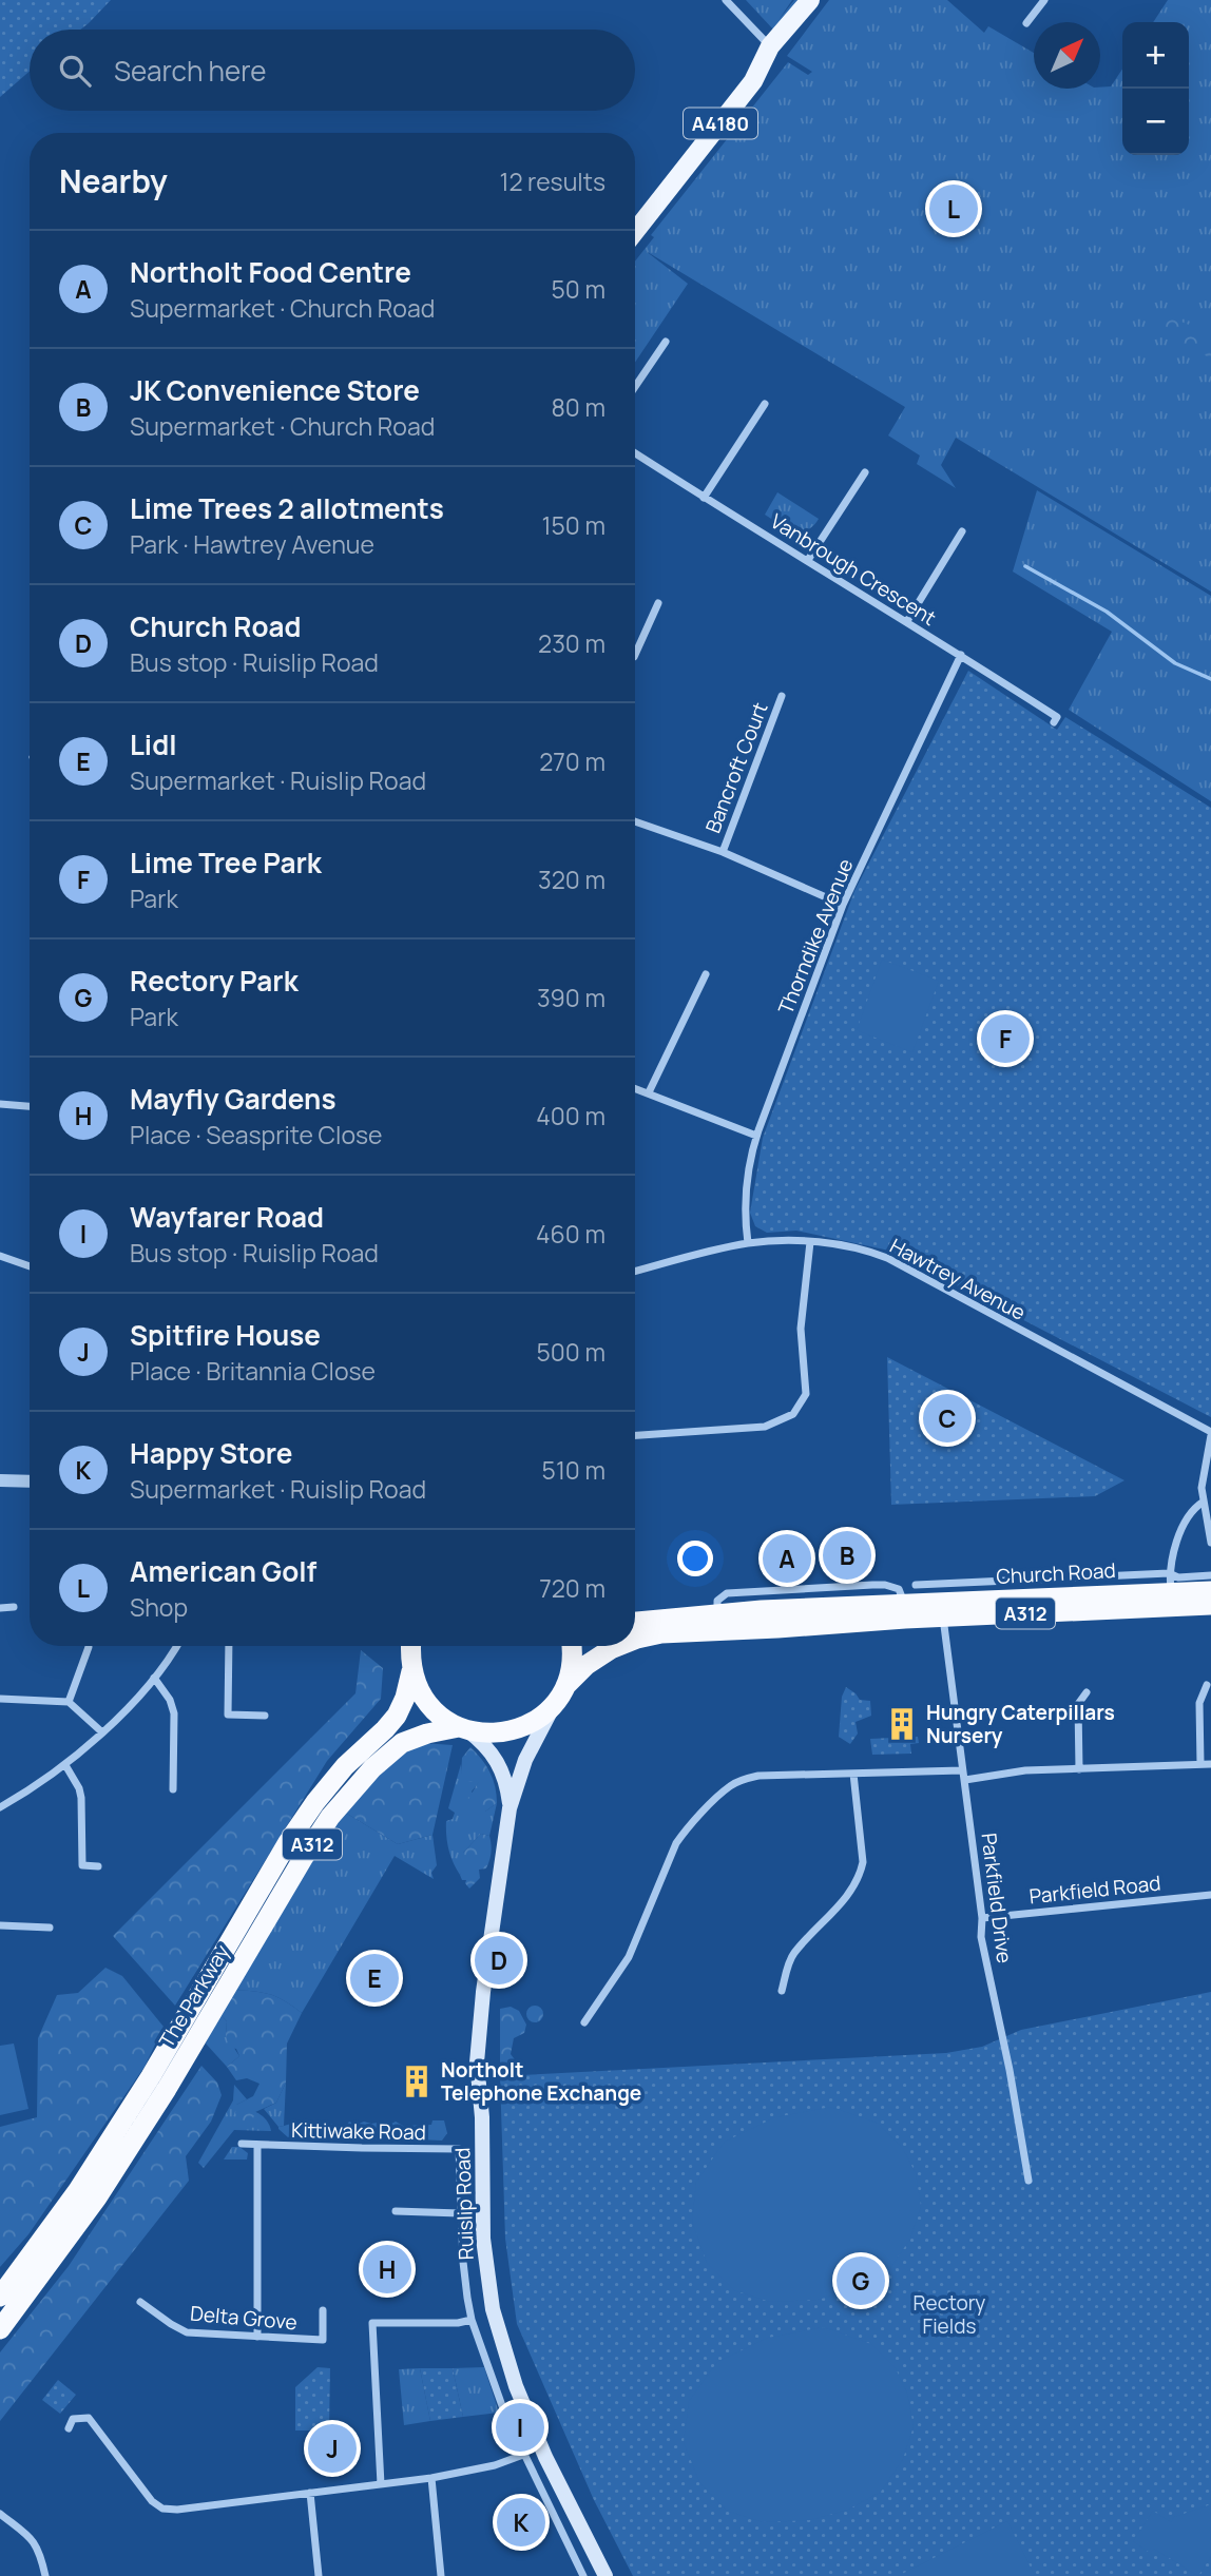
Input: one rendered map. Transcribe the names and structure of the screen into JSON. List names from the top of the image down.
{
  "streets": {
    "highway": ["Church Road", "A312", "The Parkway"],
    "main road": ["A4180", "Ruislip Road"],
    "street": [
      "Vanbrough Crescent",
      "Bancroft Court",
      "Thorndike Avenue",
      "Hawtrey Avenue",
      "Parkfield Road",
      "Parkfield Drive",
      "Kittiwake Road",
      "Delta Grove"
    ]
  },
  "crossings": [
    ["Vanbrough Crescent", "Thorndike Avenue"],
    ["Thorndike Avenue", "Hawtrey Avenue"],
    ["Church Road", "A312"],
    ["Church Road", "Parkfield Drive"],
    ["Church Road", "Ruislip Road"],
    ["A312", "The Parkway"],
    ["A312", "Ruislip Road"],
    ["Parkfield Road", "Parkfield Drive"],
    ["The Parkway", "Ruislip Road"]
  ],
  "parks": ["Rectory Fields"],
  "places": {
    "building": ["Hungry Caterpillars Nursery", "Northolt Telephone Exchange"]
  },
  "north": "top right",
  "page": {
    "map_buttons": ["+", "−"],
    "search": "Search here",
    "heading": ["Nearby", "12 results"],
    "pins": [
      "L",
      "F",
      "C",
      "B",
      "A",
      "D",
      "E",
      "H",
      "G",
      "I",
      "J",
      "K"
    ],
    "list": [
      {
        "mark": "A",
        "name": "Northolt Food Centre",
        "note": "Supermarket · Church Road",
        "value": "50 m"
      },
      {
        "mark": "B",
        "name": "JK Convenience Store",
        "note": "Supermarket · Church Road",
        "value": "80 m"
      },
      {
        "mark": "C",
        "name": "Lime Trees 2 allotments",
        "note": "Park · Hawtrey Avenue",
        "value": "150 m"
      },
      {
        "mark": "D",
        "name": "Church Road",
        "note": "Bus stop · Ruislip Road",
        "value": "230 m"
      },
      {
        "mark": "E",
        "name": "Lidl",
        "note": "Supermarket · Ruislip Road",
        "value": "270 m"
      },
      {
        "mark": "F",
        "name": "Lime Tree Park",
        "note": "Park",
        "value": "320 m"
      },
      {
        "mark": "G",
        "name": "Rectory Park",
        "note": "Park",
        "value": "390 m"
      },
      {
        "mark": "H",
        "name": "Mayfly Gardens",
        "note": "Place · Seasprite Close",
        "value": "400 m"
      },
      {
        "mark": "I",
        "name": "Wayfarer Road",
        "note": "Bus stop · Ruislip Road",
        "value": "460 m"
      },
      {
        "mark": "J",
        "name": "Spitfire House",
        "note": "Place · Britannia Close",
        "value": "500 m"
      },
      {
        "mark": "K",
        "name": "Happy Store",
        "note": "Supermarket · Ruislip Road",
        "value": "510 m"
      },
      {
        "mark": "L",
        "name": "American Golf",
        "note": "Shop",
        "value": "720 m"
      }
    ]
  }
}
